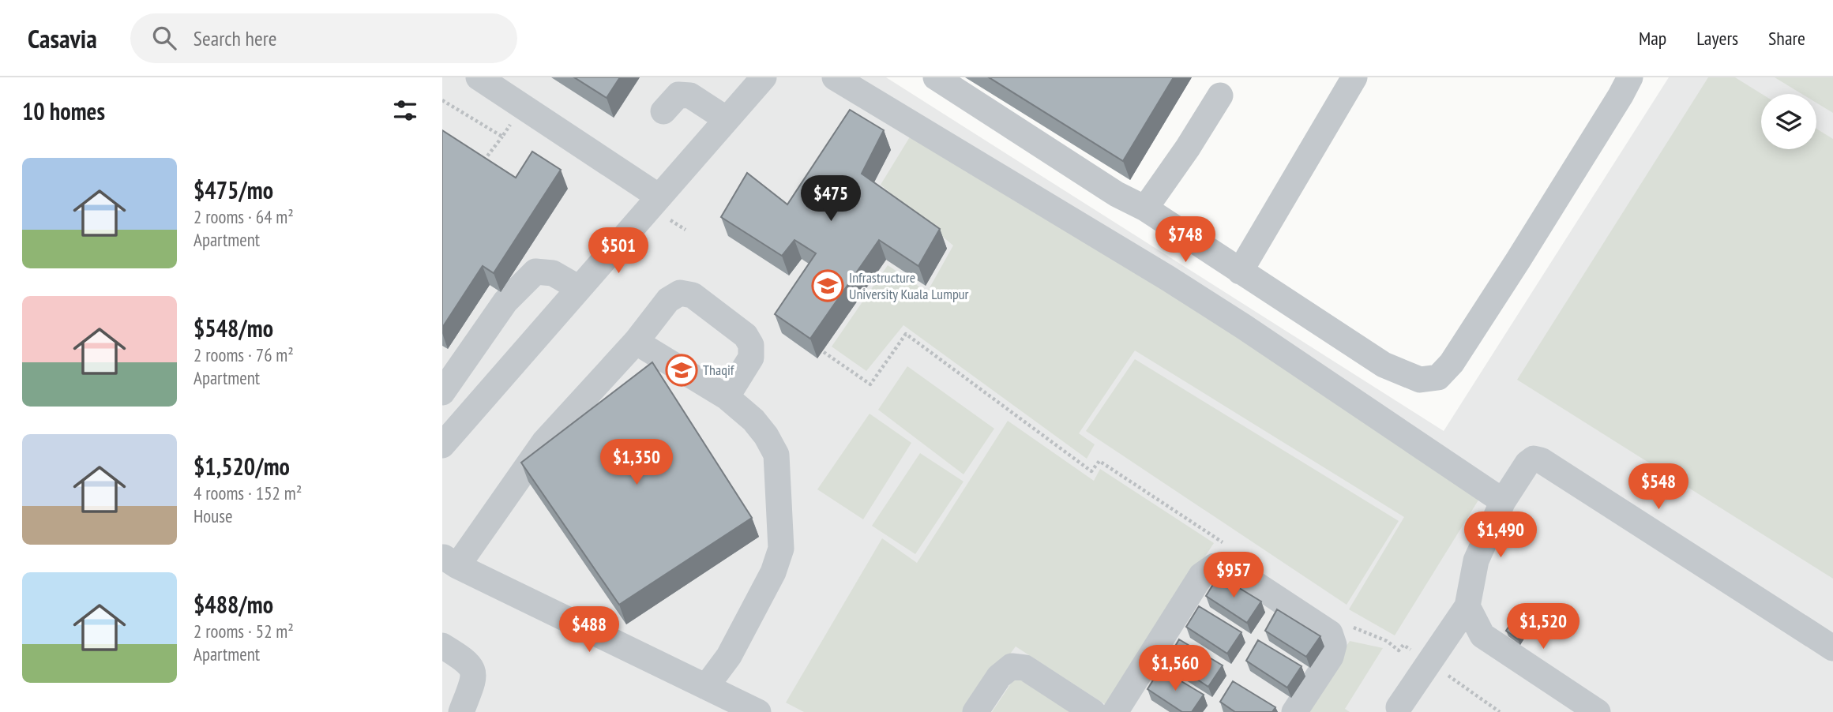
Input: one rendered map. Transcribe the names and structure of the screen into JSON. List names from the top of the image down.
{
  "places": {
    "school or university": ["Infrastructure University Kuala Lumpur", "Thaqif"]
  },
  "page": {
    "header": "Casavia",
    "search": "Search here",
    "nav": ["Map", "Layers", "Share"],
    "heading": "10 homes",
    "list": [
      {
        "name": "$475/mo",
        "note": "2 rooms · 64 m² · Apartment"
      },
      {
        "name": "$548/mo",
        "note": "2 rooms · 76 m² · Apartment"
      },
      {
        "name": "$1,520/mo",
        "note": "4 rooms · 152 m² · House"
      },
      {
        "name": "$488/mo",
        "note": "2 rooms · 52 m² · Apartment"
      }
    ],
    "price": [
      "$475",
      "$748",
      "$501",
      "$1,350",
      "$548",
      "$1,490",
      "$957",
      "$1,520",
      "$488",
      "$1,560"
    ]
  }
}
